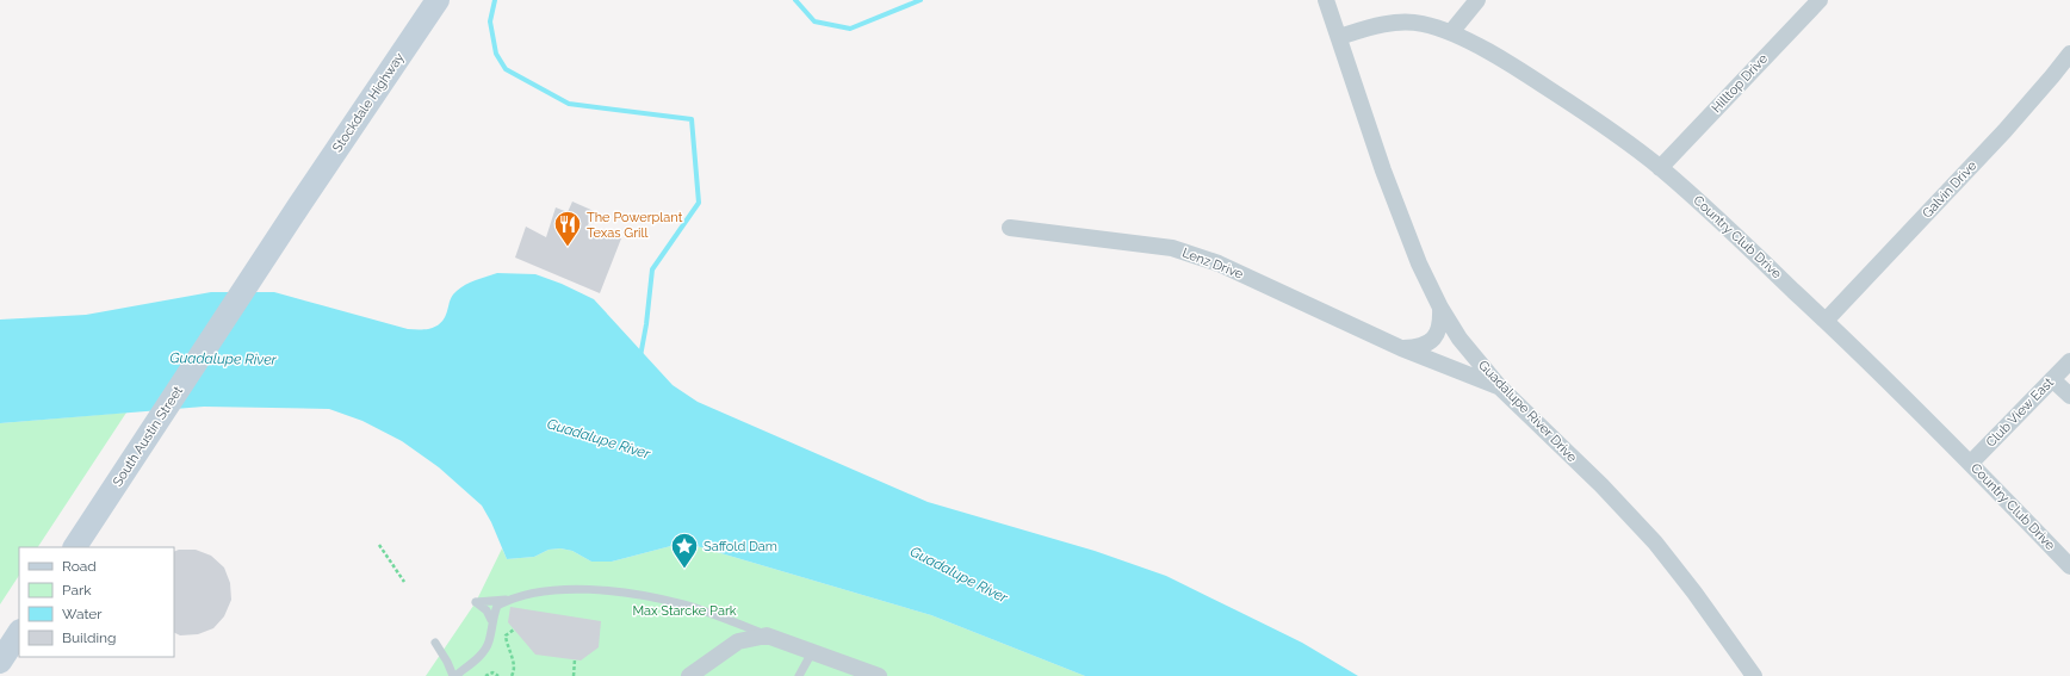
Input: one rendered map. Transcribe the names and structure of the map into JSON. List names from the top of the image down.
{
  "streets": {
    "main road": ["Stockdale Highway", "South Austin Street"],
    "street": [
      "Hilltop Drive",
      "Galvin Drive",
      "Country Club Drive",
      "Lenz Drive",
      "Guadalupe River Drive",
      "Club View East"
    ]
  },
  "crossings": [
    ["Hilltop Drive", "Country Club Drive"],
    ["Stockdale Highway", "South Austin Street"],
    ["Galvin Drive", "Country Club Drive"],
    ["Country Club Drive", "Guadalupe River Drive"],
    ["Country Club Drive", "Club View East"],
    ["Lenz Drive", "Guadalupe River Drive"]
  ],
  "water": ["Guadalupe River"],
  "parks": ["Max Starcke Park"],
  "places": {
    "restaurant": ["The Powerplant Texas Grill"],
    "place": ["Saffold Dam"]
  },
  "legend": [
    "Road",
    "Park",
    "Water",
    "Building"
  ]
}
